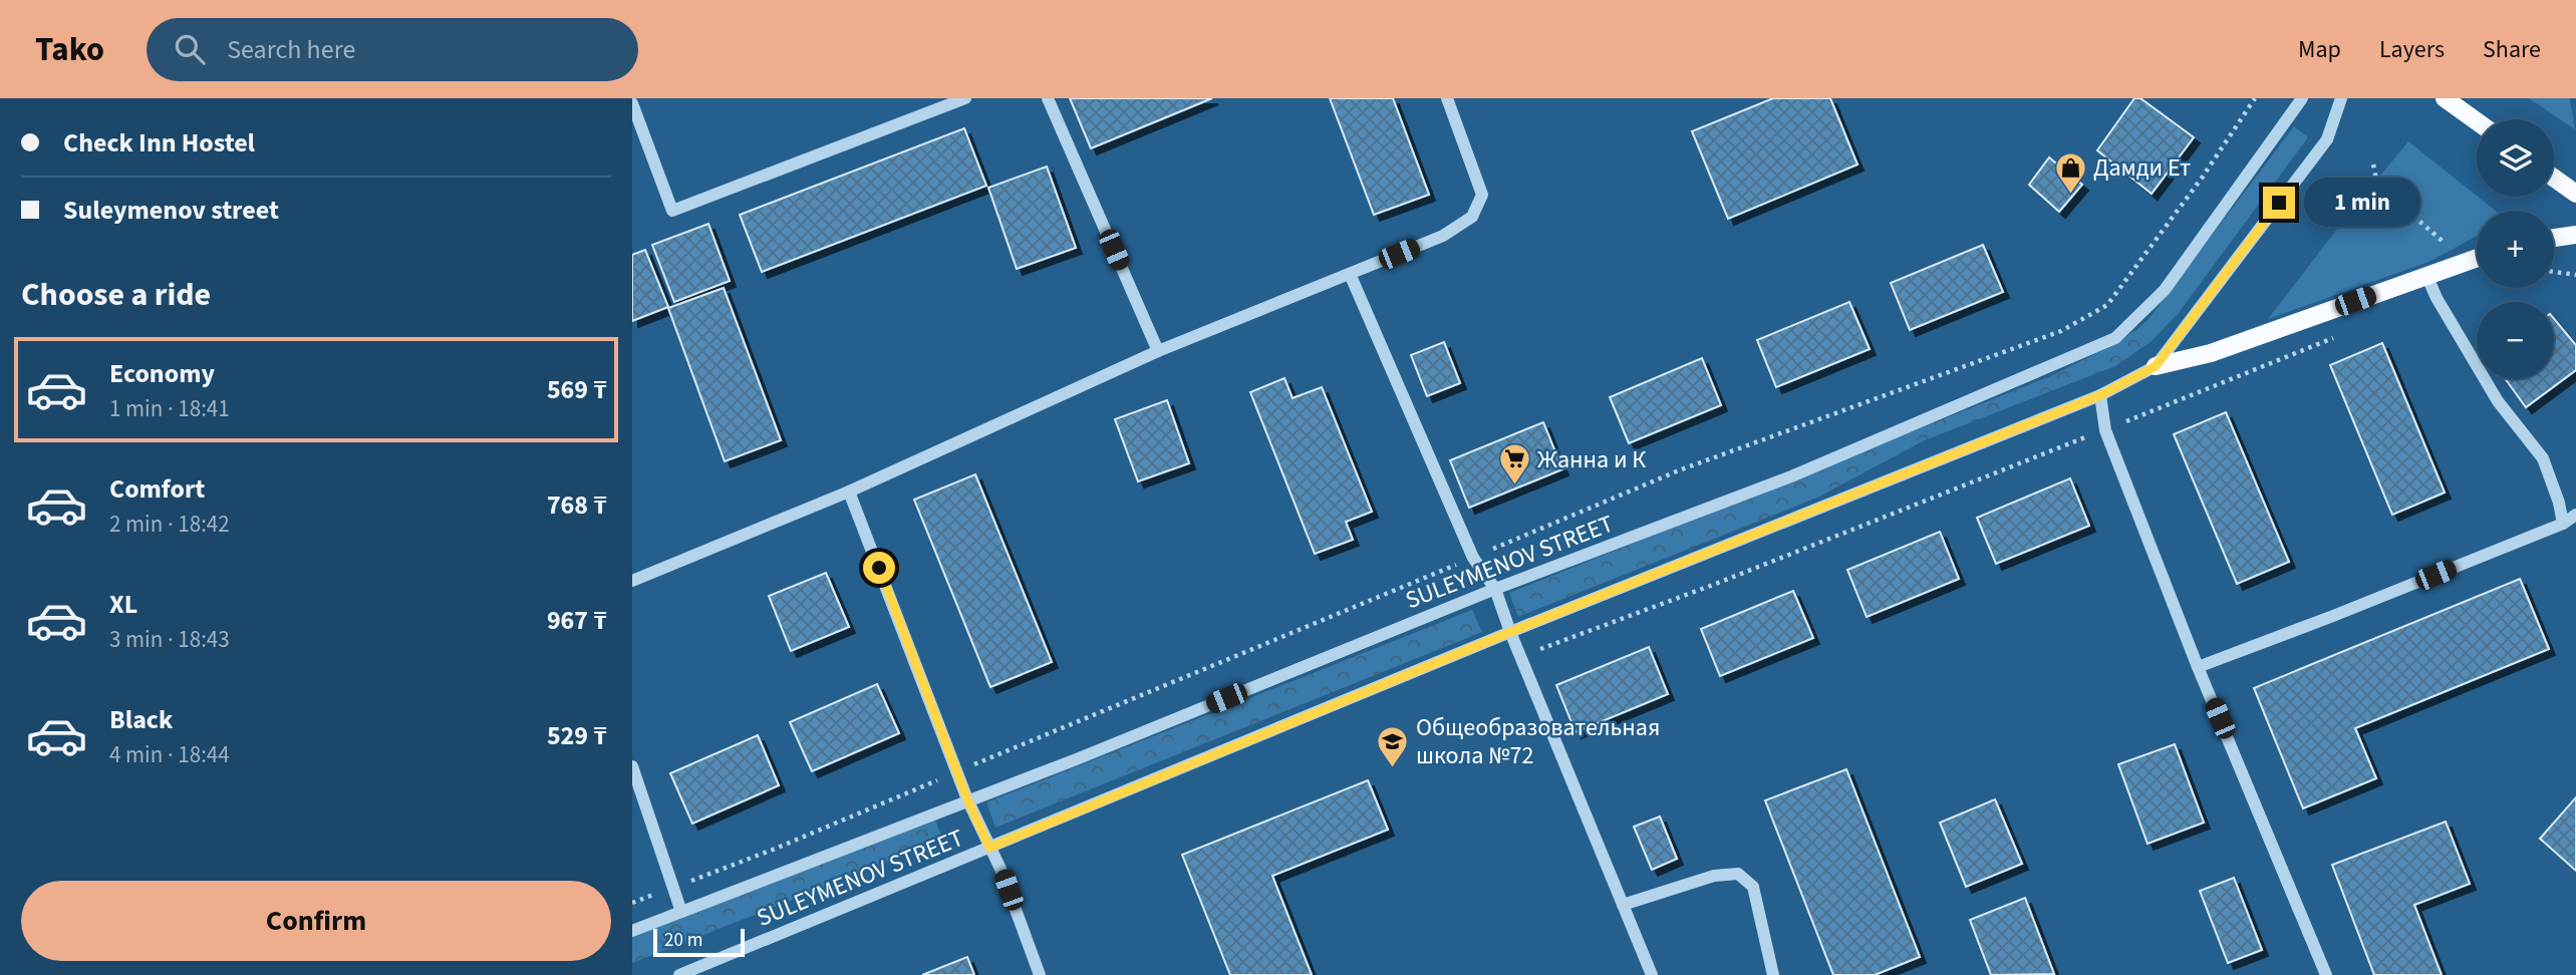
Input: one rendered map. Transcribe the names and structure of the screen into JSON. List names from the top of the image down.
{
  "streets": {
    "street": ["SULEYMENOV STREET"]
  },
  "places": {
    "shop": ["Дамди Ет"],
    "supermarket": ["Жанна и К"],
    "school or university": ["Общеобразовательная школа №72"]
  },
  "scale_bar": "20 m",
  "page": {
    "header": "Tako",
    "search": "Search here",
    "nav": ["Map", "Layers", "Share"],
    "banner": ["Check Inn Hostel", "Suleymenov street"],
    "map_buttons": ["+", "−"],
    "bubble": "1 min",
    "heading": "Choose a ride",
    "list": [
      {
        "name": "Economy",
        "note": "1 min · 18:41",
        "value": "569 ₸"
      },
      {
        "name": "Comfort",
        "note": "2 min · 18:42",
        "value": "768 ₸"
      },
      {
        "name": "XL",
        "note": "3 min · 18:43",
        "value": "967 ₸"
      },
      {
        "name": "Black",
        "note": "4 min · 18:44",
        "value": "529 ₸"
      }
    ],
    "buttons": "Confirm",
    "scale": "20 m"
  }
}
